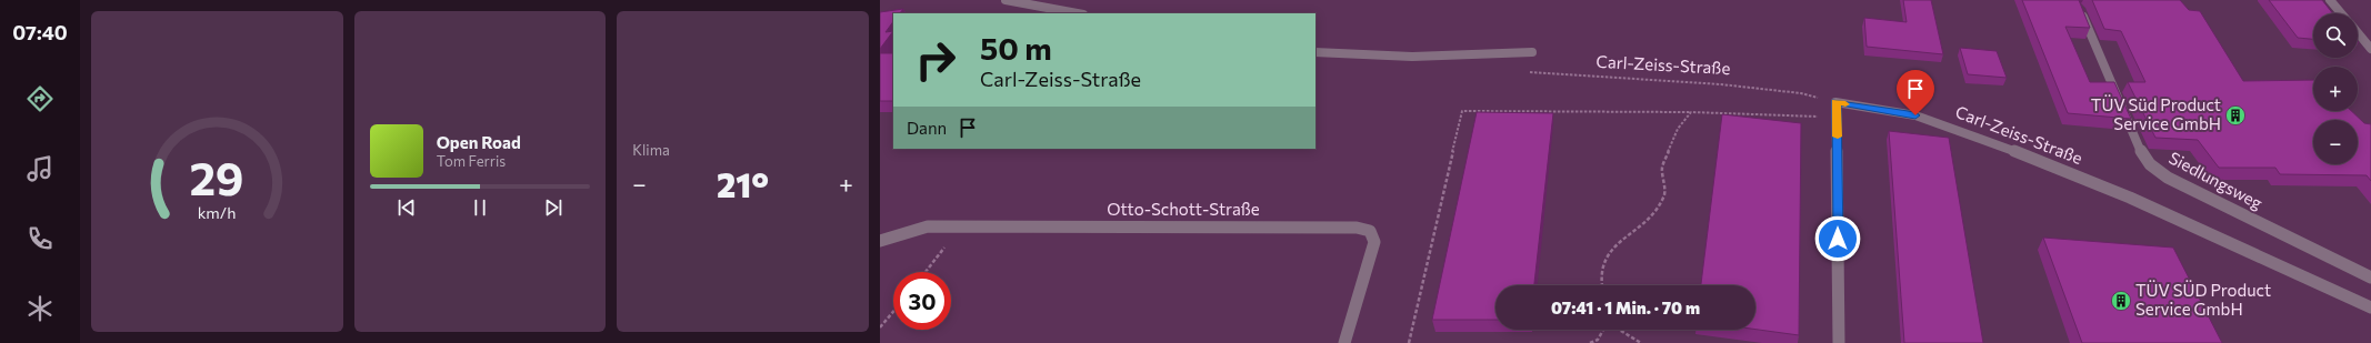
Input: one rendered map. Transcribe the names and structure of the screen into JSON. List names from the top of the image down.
{
  "streets": {
    "street": ["Carl-Zeiss-Straße", "Siedlungsweg", "Otto-Schott-Straße"]
  },
  "places": {
    "building": ["TÜV Süd Product Service GmbH", "TÜV SÜD Product Service GmbH"]
  },
  "page": {
    "tabs": "07:40",
    "tile": "Klima",
    "map_buttons": ["+", "−"],
    "turn": ["50 m", "Carl-Zeiss-Straße"],
    "then": "Dann",
    "song": ["Open Road", "Tom Ferris"],
    "heat": ["−", "21°", "+"],
    "limit": "30",
    "trip": "07:41 · 1 Min. · 70 m",
    "gauge": ["29", "km/h"]
  }
}
